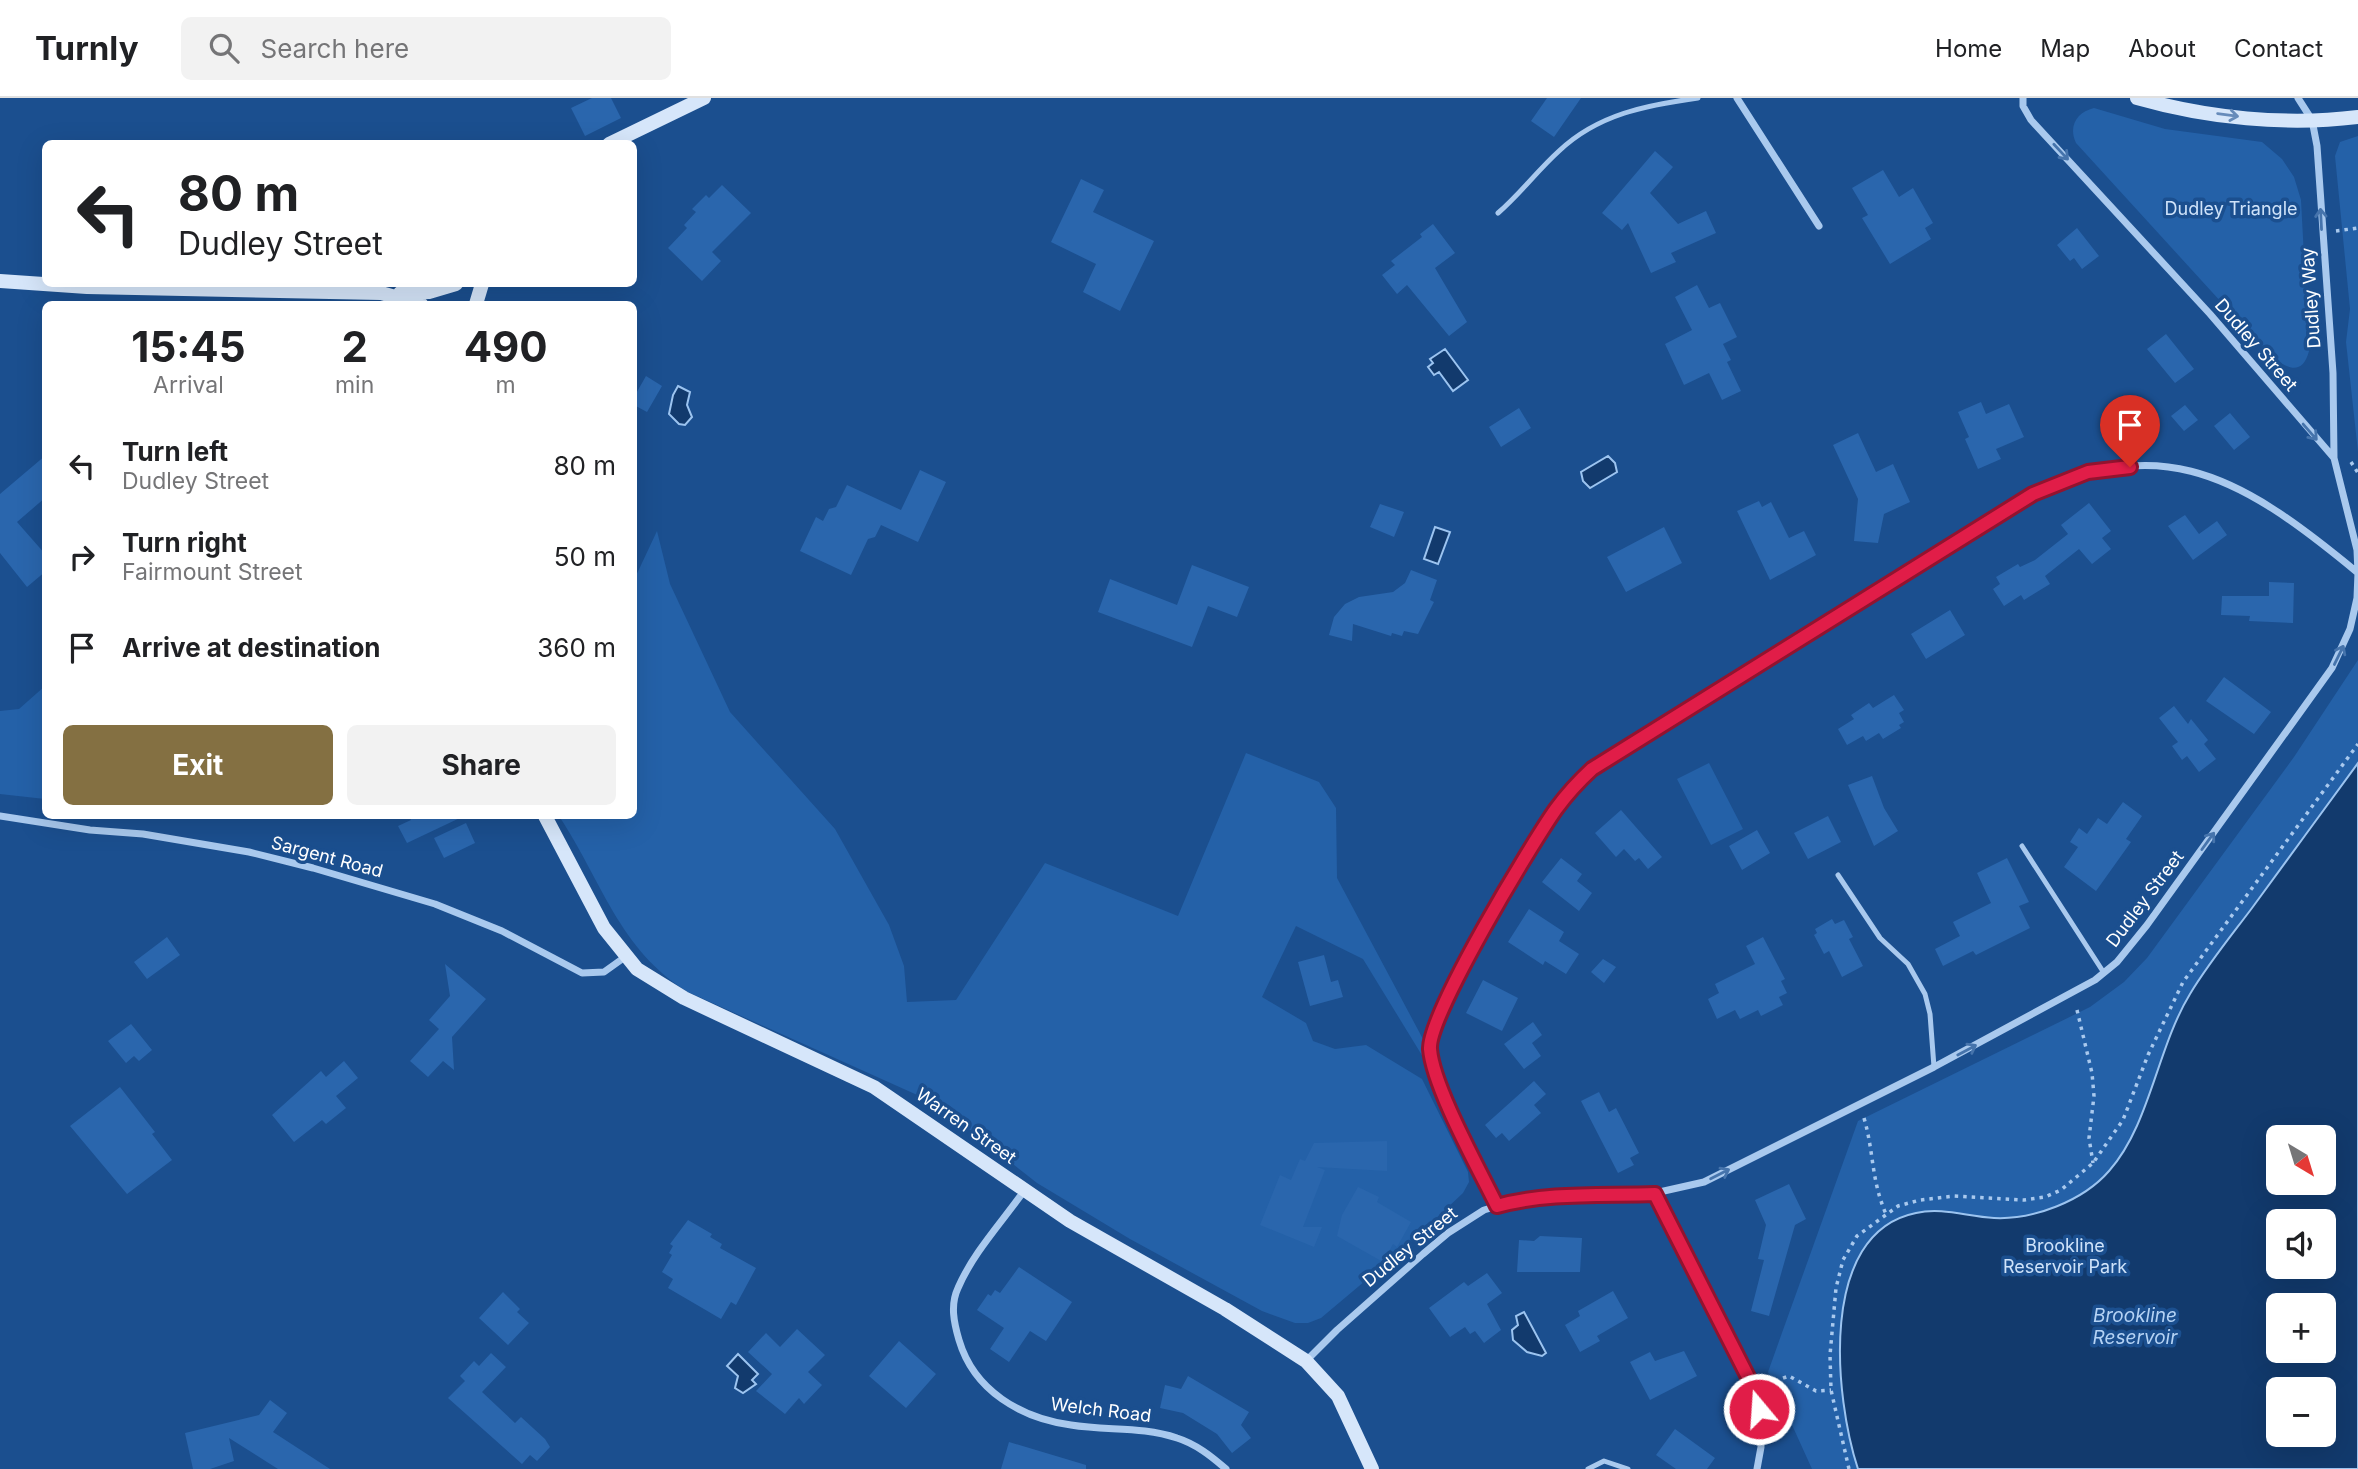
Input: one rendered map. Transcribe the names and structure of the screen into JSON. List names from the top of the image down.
{
  "streets": {
    "street": [
      "Dudley Way",
      "Dudley Street",
      "Sargent Road",
      "Warren Street",
      "Welch Road"
    ]
  },
  "crossings": [
    ["Dudley Way", "Dudley Street"],
    ["Dudley Street", "Warren Street"],
    ["Sargent Road", "Warren Street"],
    ["Warren Street", "Welch Road"]
  ],
  "one_way": ["Dudley Way"],
  "water": ["Brookline Reservoir"],
  "parks": ["Dudley Triangle", "Brookline Reservoir Park"],
  "north": "bottom right",
  "page": {
    "header": "Turnly",
    "search": "Search here",
    "nav": [
      "Home",
      "Map",
      "About",
      "Contact"
    ],
    "turn": ["80 m", "Dudley Street"],
    "eta": [
      "15:45",
      "Arrival",
      "2",
      "min",
      "490",
      "m"
    ],
    "list": [
      {
        "name": "Turn left",
        "note": "Dudley Street",
        "value": "80 m"
      },
      {
        "name": "Turn right",
        "note": "Fairmount Street",
        "value": "50 m"
      },
      {
        "name": "Arrive at destination",
        "value": "360 m"
      }
    ],
    "buttons": ["Exit", "Share"],
    "map_buttons": ["+", "−"]
  }
}
